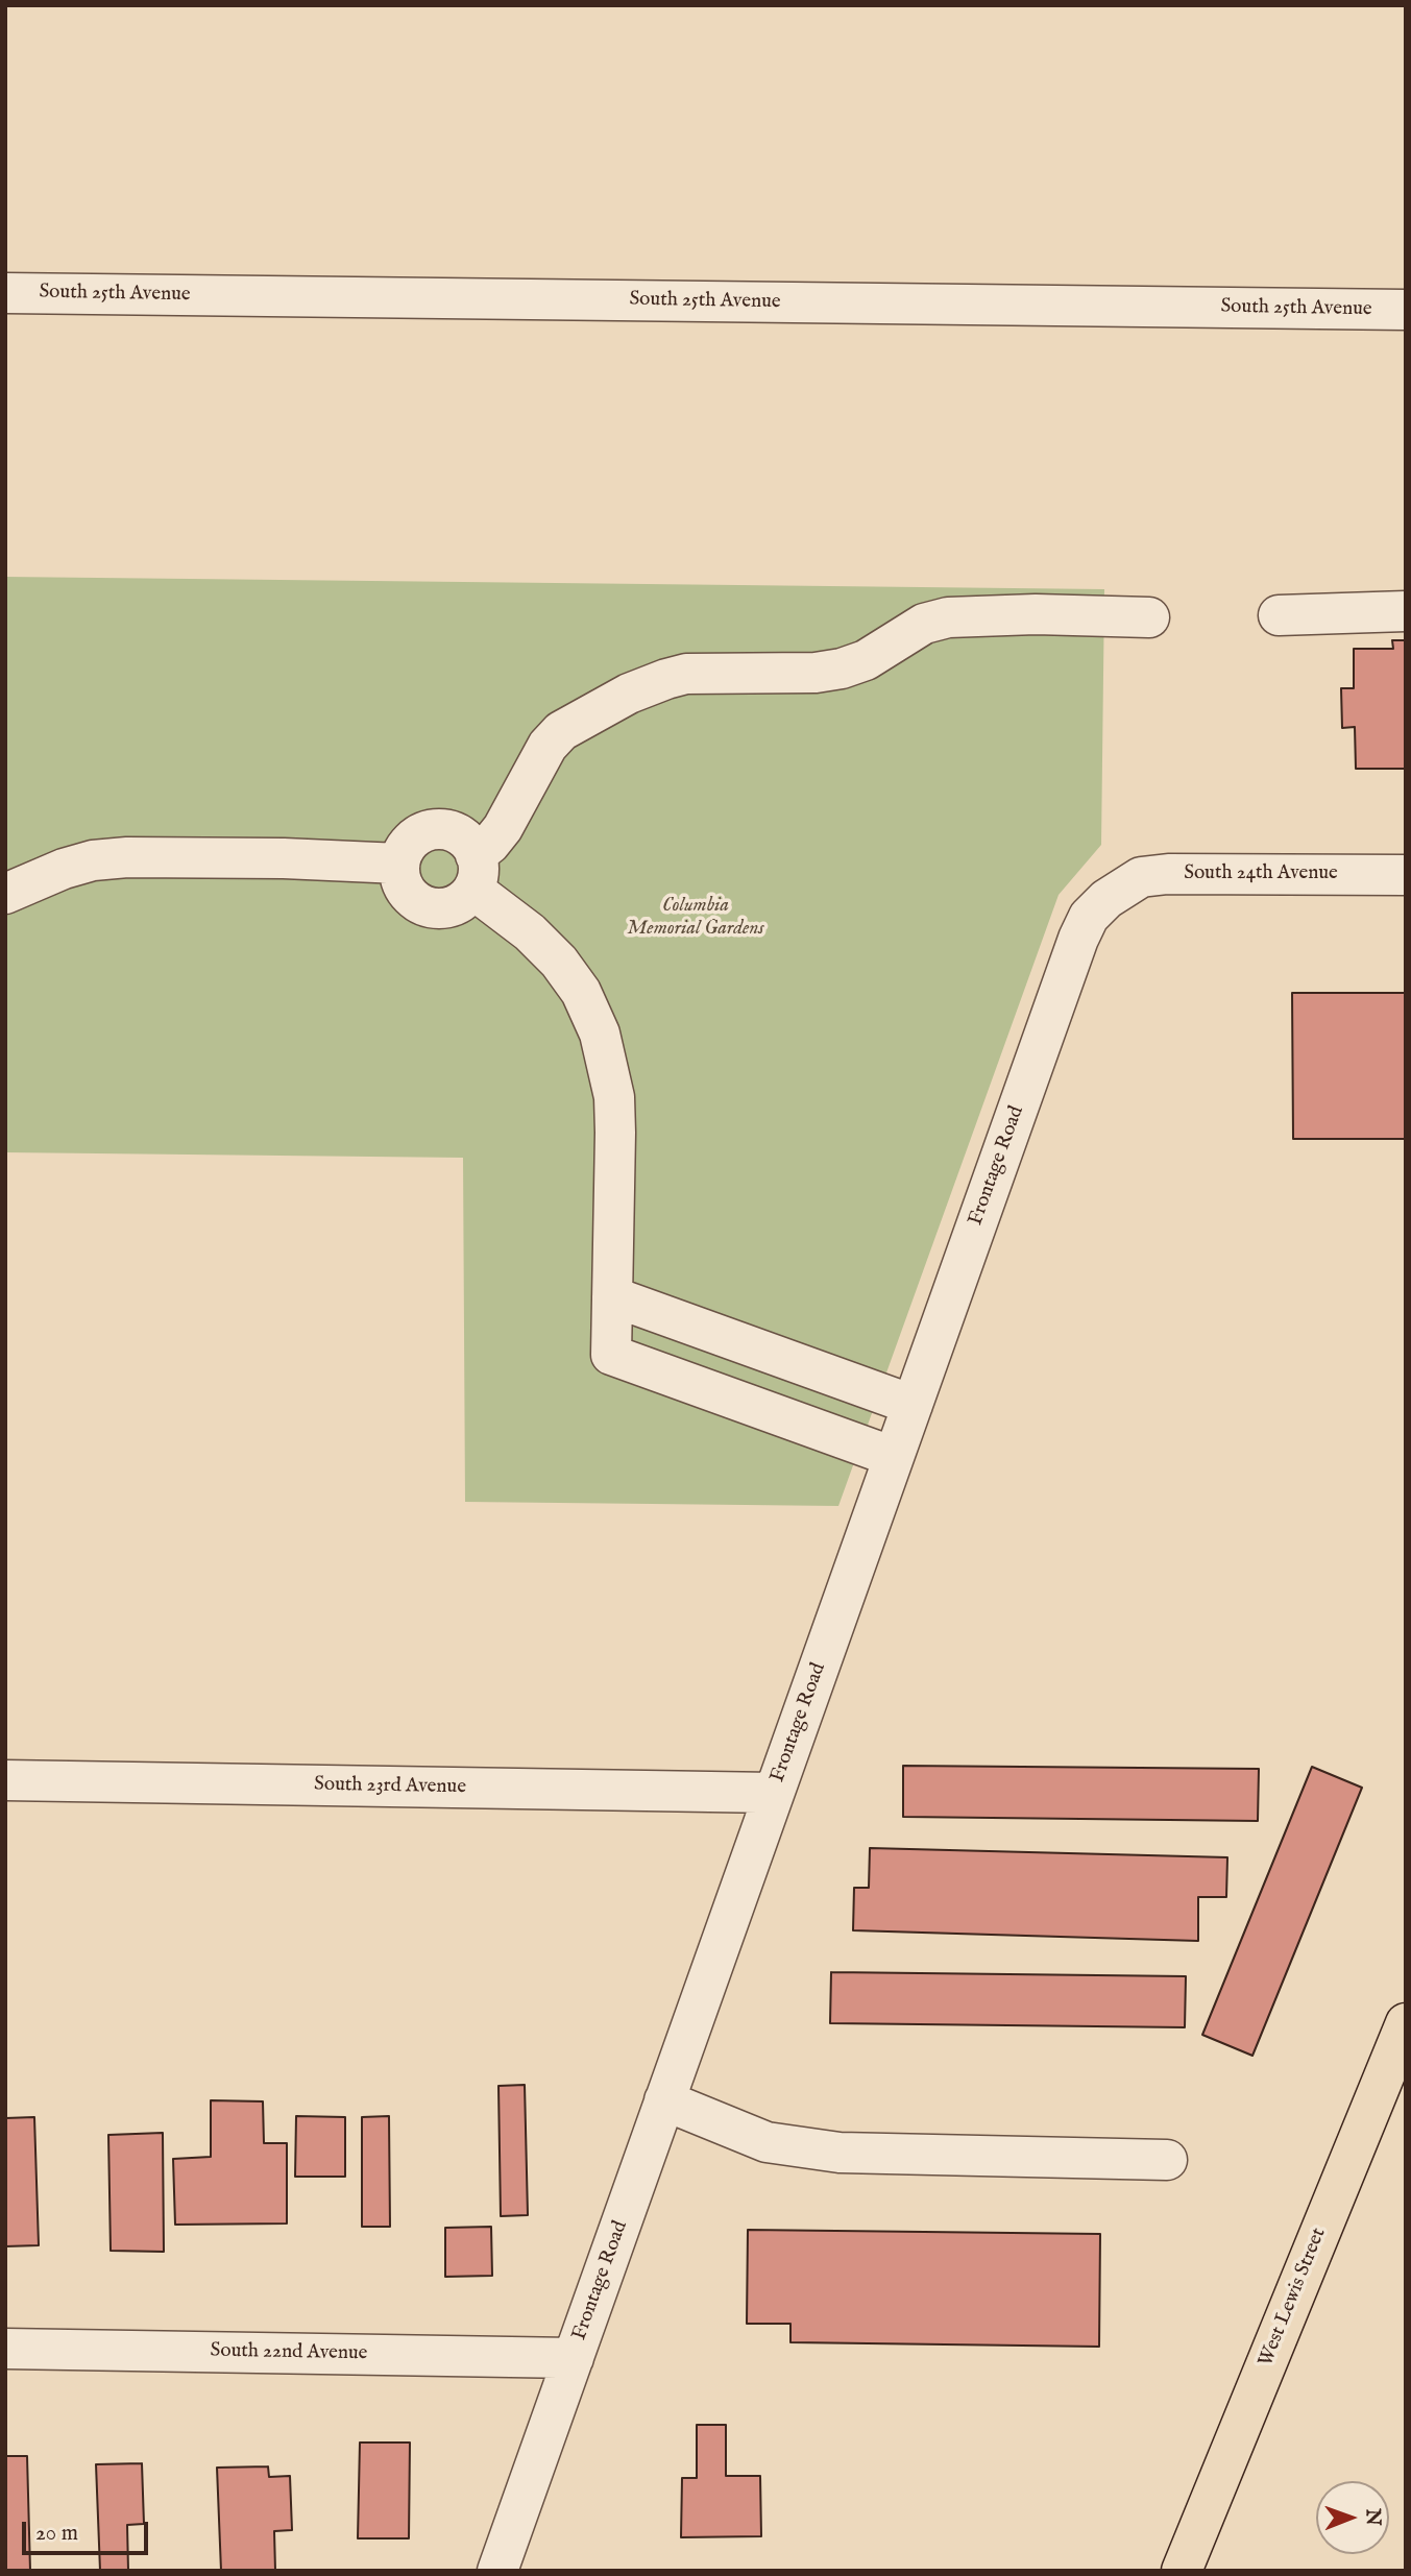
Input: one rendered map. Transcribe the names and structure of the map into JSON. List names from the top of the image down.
{
  "streets": {
    "main road": ["West Lewis Street"],
    "street": [
      "South 25th Avenue",
      "South 24th Avenue",
      "Frontage Road",
      "South 23rd Avenue",
      "South 22nd Avenue"
    ]
  },
  "crossings": [
    ["South 24th Avenue", "Frontage Road"],
    ["Frontage Road", "South 23rd Avenue"],
    ["Frontage Road", "South 22nd Avenue"]
  ],
  "parks": ["Columbia Memorial Gardens"],
  "scale_bar": "20 m",
  "north": "right"
}
